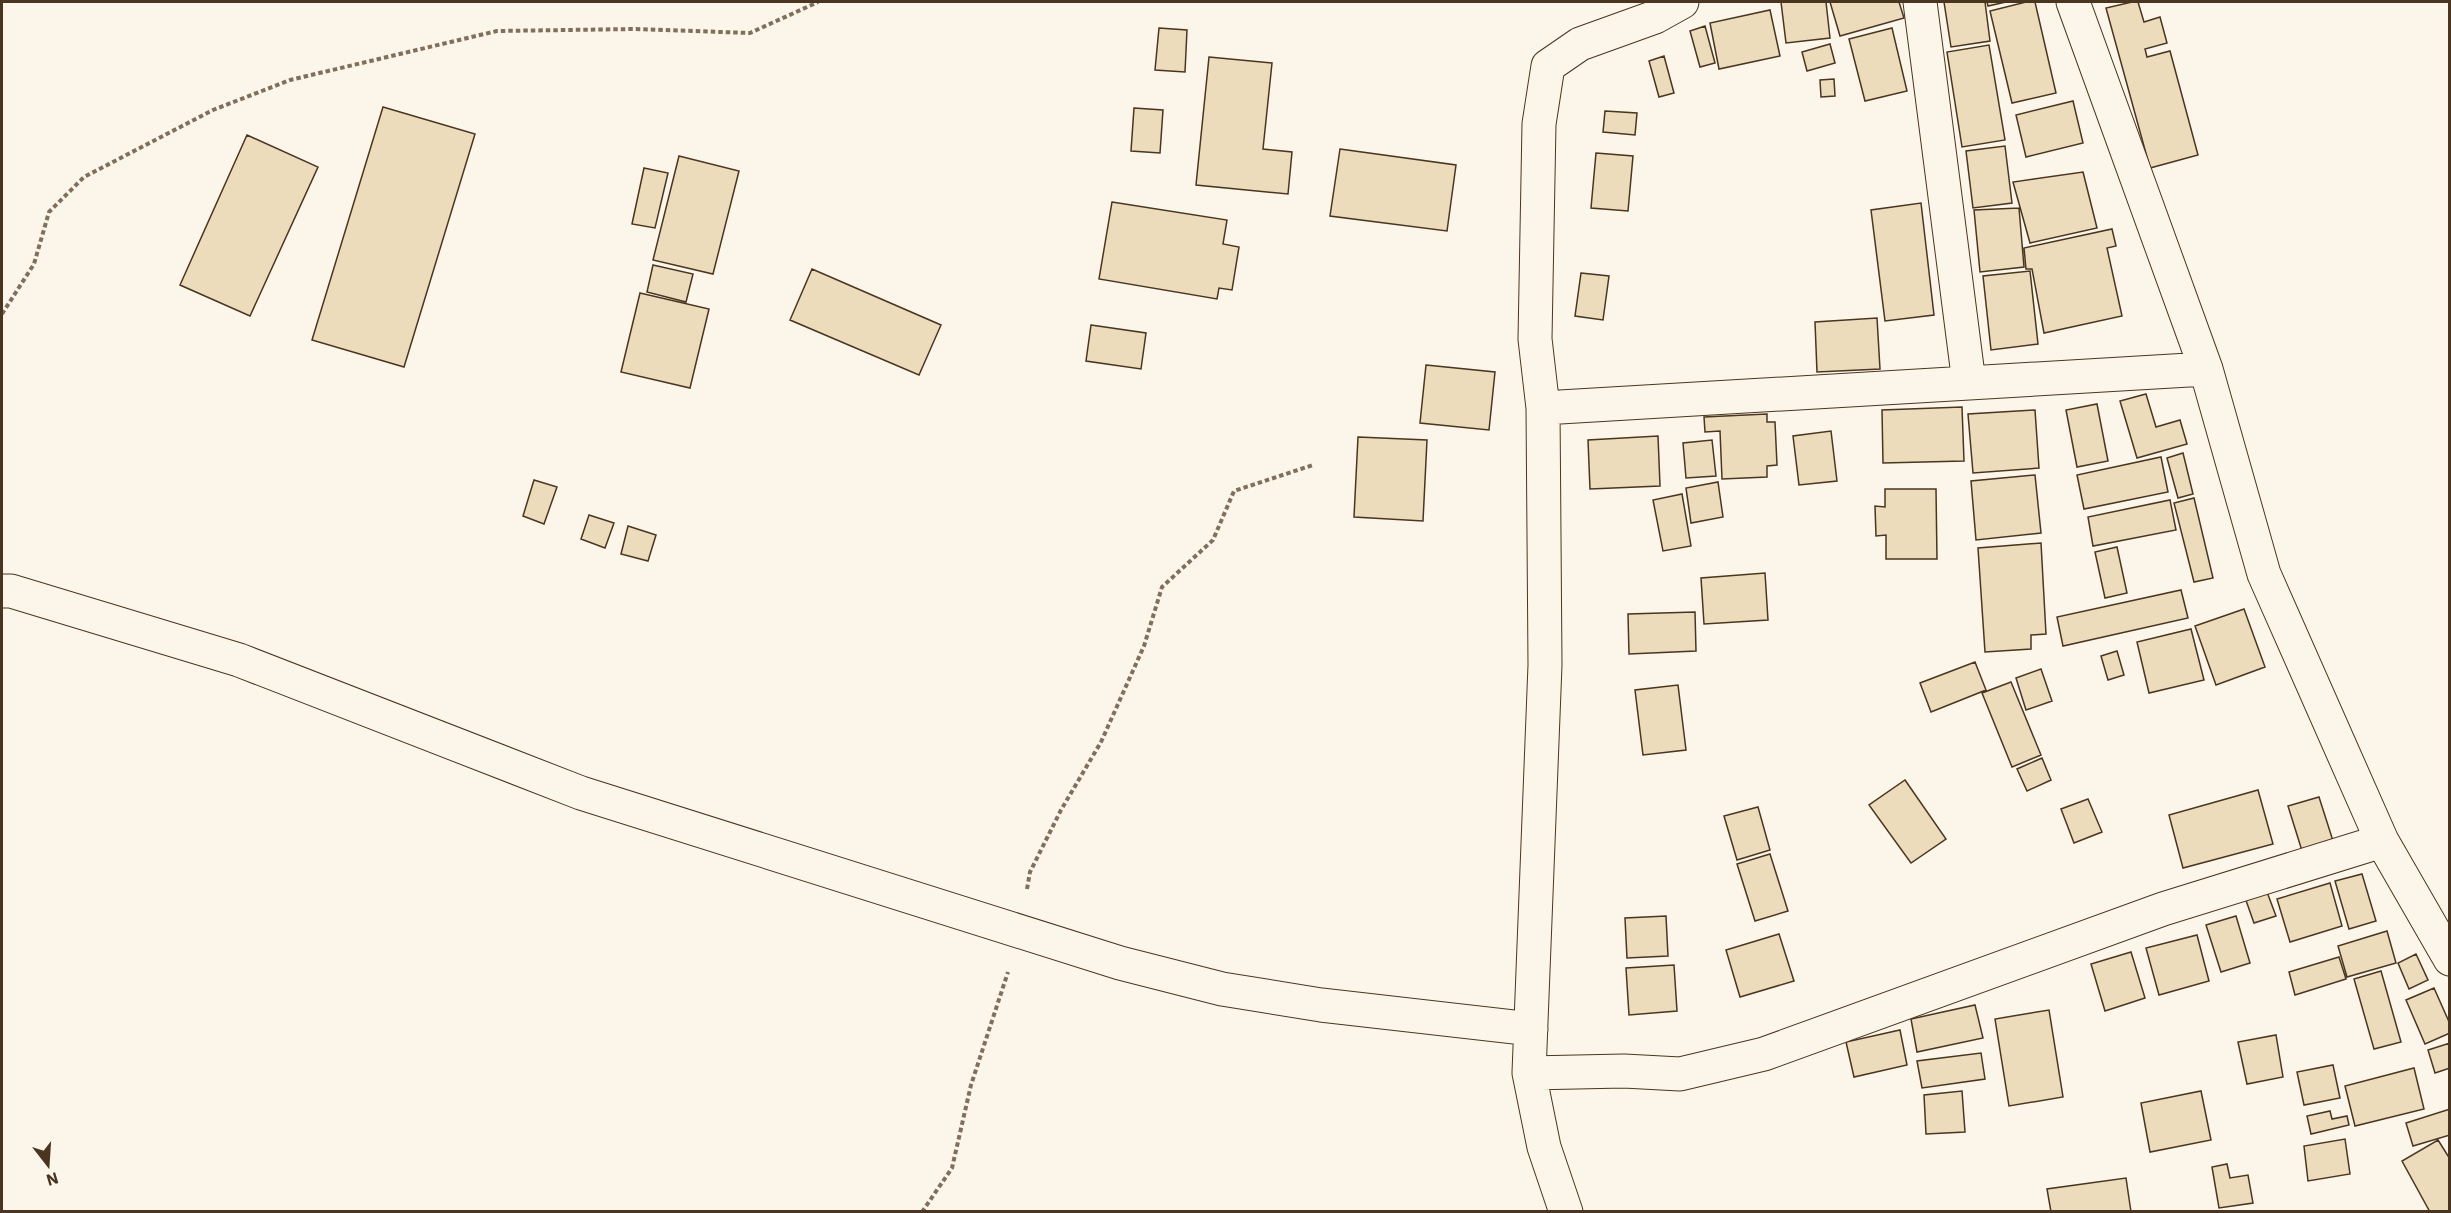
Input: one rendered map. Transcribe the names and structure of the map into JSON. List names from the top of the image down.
{
  "north": "bottom"
}
